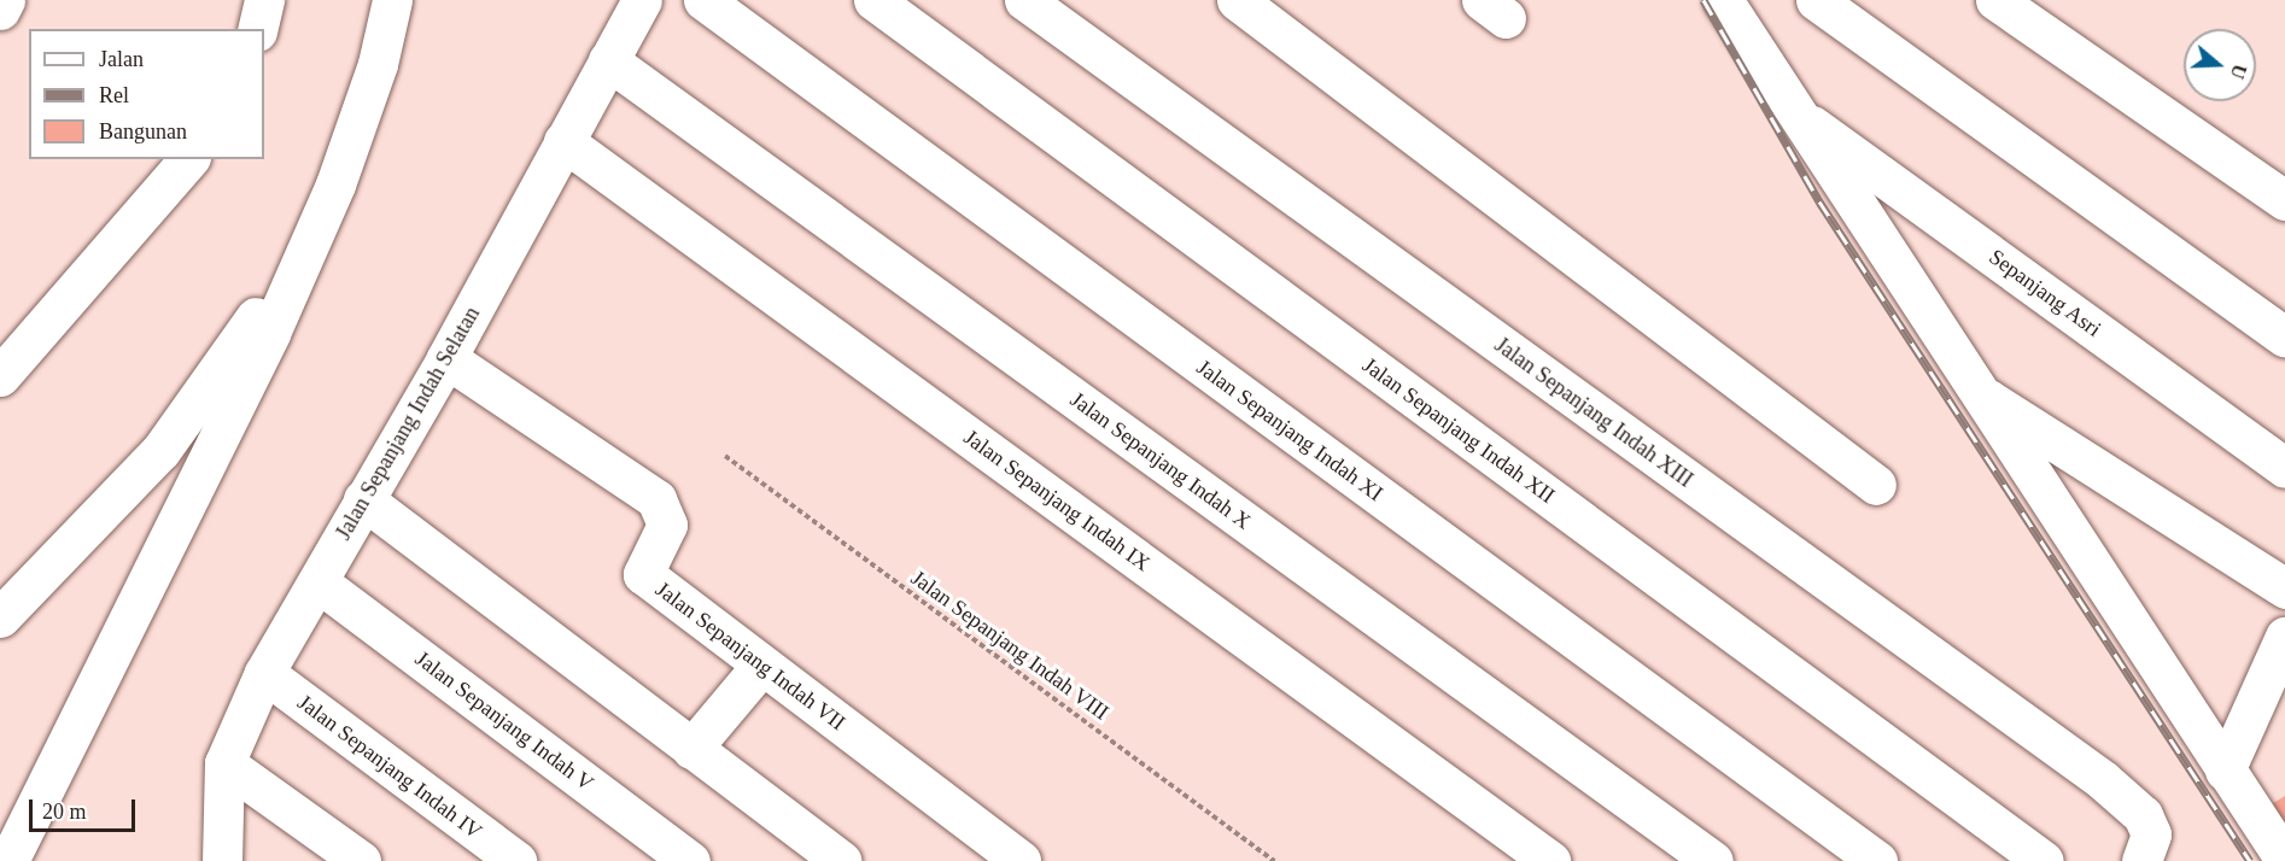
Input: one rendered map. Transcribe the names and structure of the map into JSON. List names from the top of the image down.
{
  "streets": {
    "main road": [
      "Sepanjang Asri",
      "Jalan Sepanjang Indah XIII",
      "Jalan Sepanjang Indah Selatan",
      "Jalan Sepanjang Indah XI",
      "Jalan Sepanjang Indah XII",
      "Jalan Sepanjang Indah X",
      "Jalan Sepanjang Indah IX",
      "Jalan Sepanjang Indah VII",
      "Jalan Sepanjang Indah V",
      "Jalan Sepanjang Indah IV"
    ],
    "path": ["Jalan Sepanjang Indah VIII"]
  },
  "crossings": [
    ["Jalan Sepanjang Indah Selatan", "Jalan Sepanjang Indah X"],
    ["Jalan Sepanjang Indah Selatan", "Jalan Sepanjang Indah IX"],
    ["Jalan Sepanjang Indah Selatan", "Jalan Sepanjang Indah VII"],
    ["Jalan Sepanjang Indah Selatan", "Jalan Sepanjang Indah V"],
    ["Jalan Sepanjang Indah Selatan", "Jalan Sepanjang Indah IV"]
  ],
  "legend": ["Jalan", "Rel", "Bangunan"],
  "scale_bar": "20 m",
  "north": "right"
}
